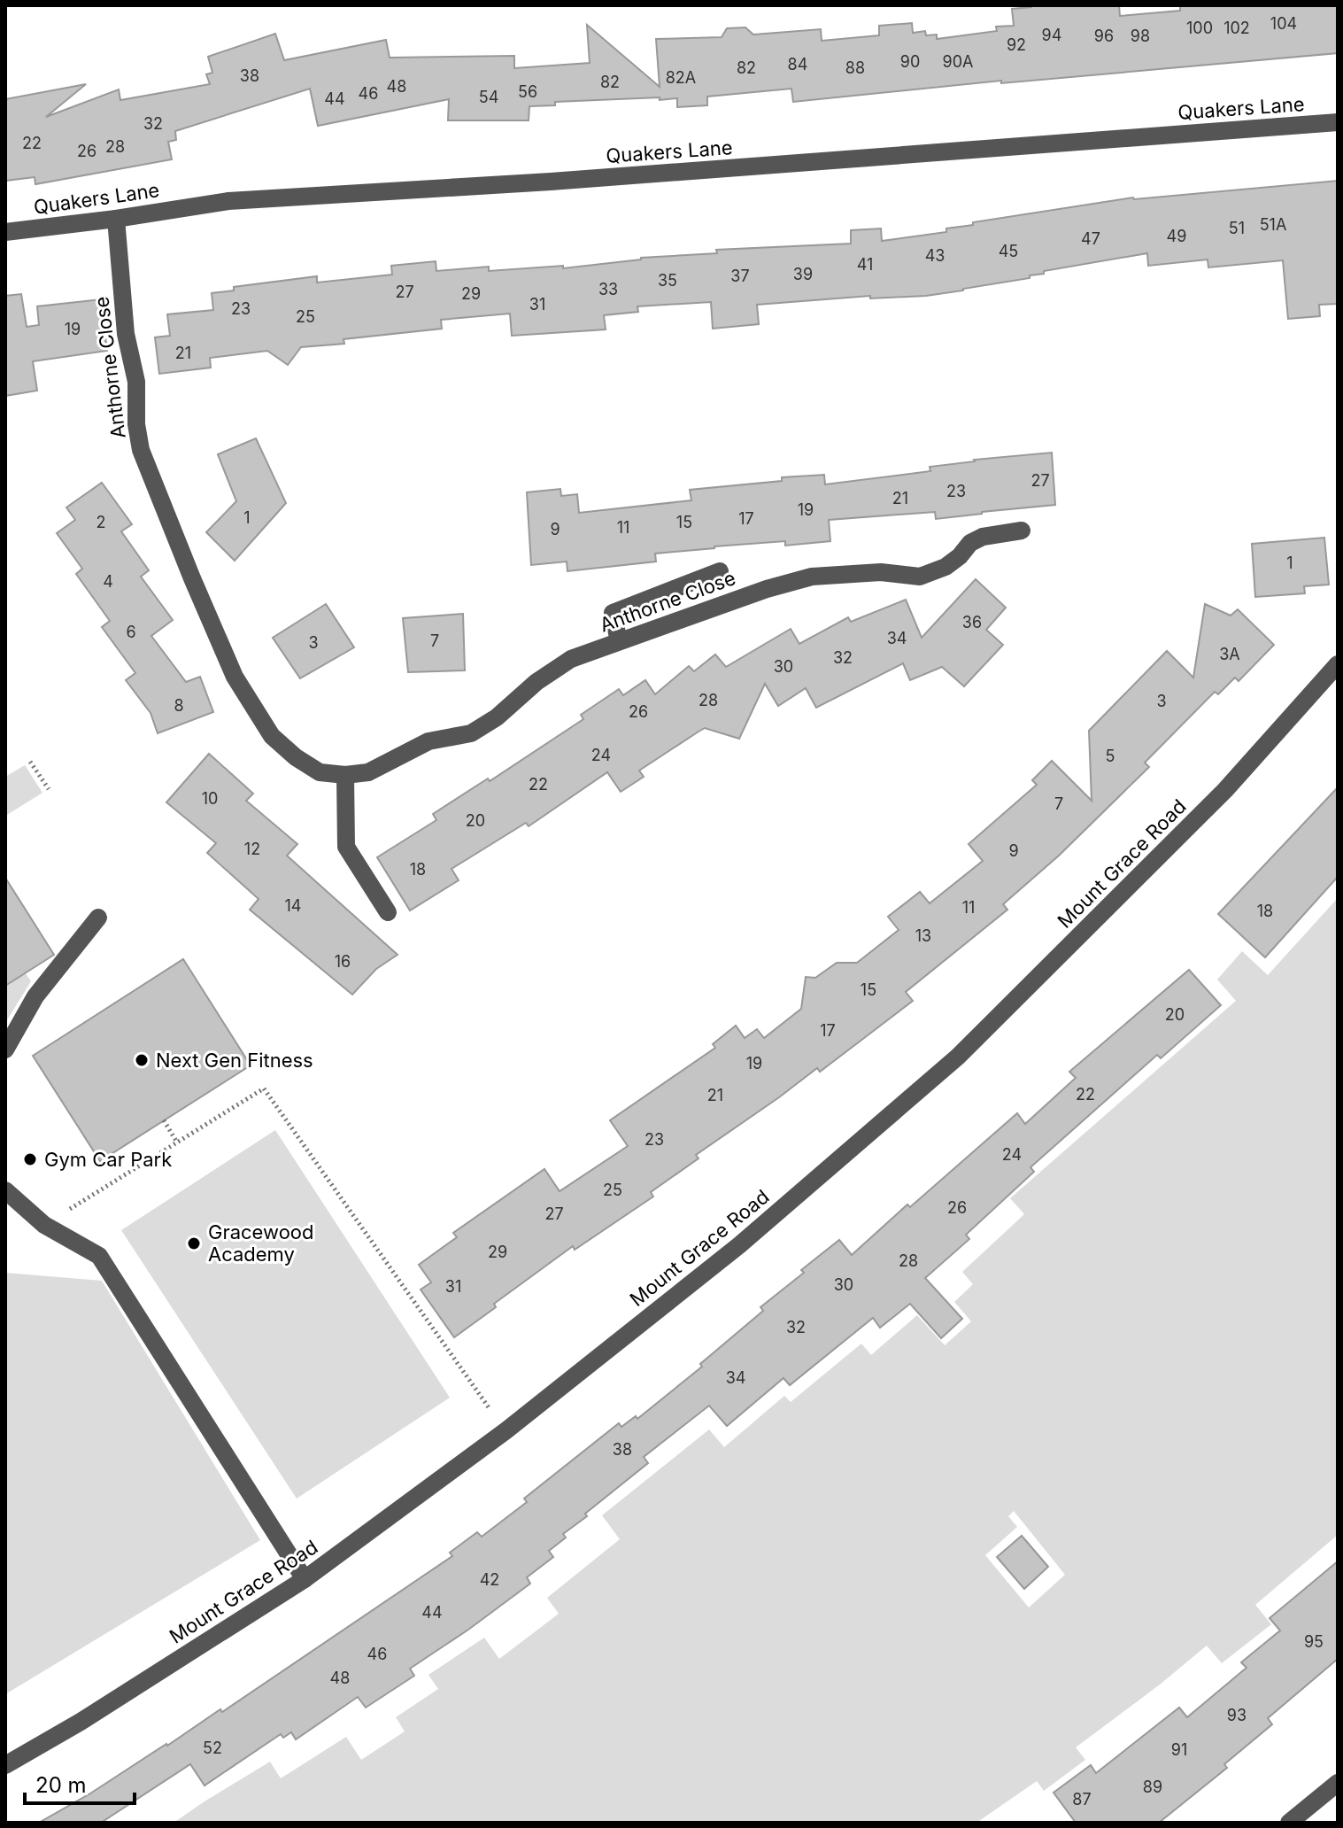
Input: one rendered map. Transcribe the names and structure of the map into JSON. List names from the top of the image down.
{
  "streets": {
    "street": ["Quakers Lane", "Anthorne Close", "Mount Grace Road"]
  },
  "crossings": [
    ["Quakers Lane", "Anthorne Close"]
  ],
  "places": ["Next Gen Fitness", "Gym Car Park", "Gracewood Academy"],
  "house_numbers": [
    "104",
    "100",
    "102",
    "94",
    "96",
    "98",
    "92",
    "90",
    "90A",
    "84",
    "82",
    "88",
    "38",
    "82A",
    "82",
    "48",
    "56",
    "46",
    "54",
    "44",
    "32",
    "22",
    "28",
    "26",
    "51A",
    "51",
    "49",
    "47",
    "45",
    "43",
    "41",
    "39",
    "37",
    "35",
    "33",
    "27",
    "29",
    "31",
    "23",
    "25",
    "19",
    "21",
    "27",
    "23",
    "21",
    "19",
    "1",
    "17",
    "2",
    "15",
    "11",
    "9",
    "1",
    "4",
    "36",
    "6",
    "34",
    "7",
    "3",
    "3A",
    "32",
    "30",
    "28",
    "3",
    "8",
    "26",
    "24",
    "5",
    "22",
    "10",
    "7",
    "20",
    "12",
    "9",
    "18",
    "14",
    "11",
    "18",
    "13",
    "16",
    "15",
    "20",
    "17",
    "19",
    "22",
    "21",
    "23",
    "24",
    "25",
    "26",
    "27",
    "29",
    "28",
    "30",
    "31",
    "32",
    "34",
    "38",
    "42",
    "44",
    "95",
    "46",
    "48",
    "93",
    "52",
    "91",
    "89",
    "87"
  ],
  "scale_bar": "20 m"
}
